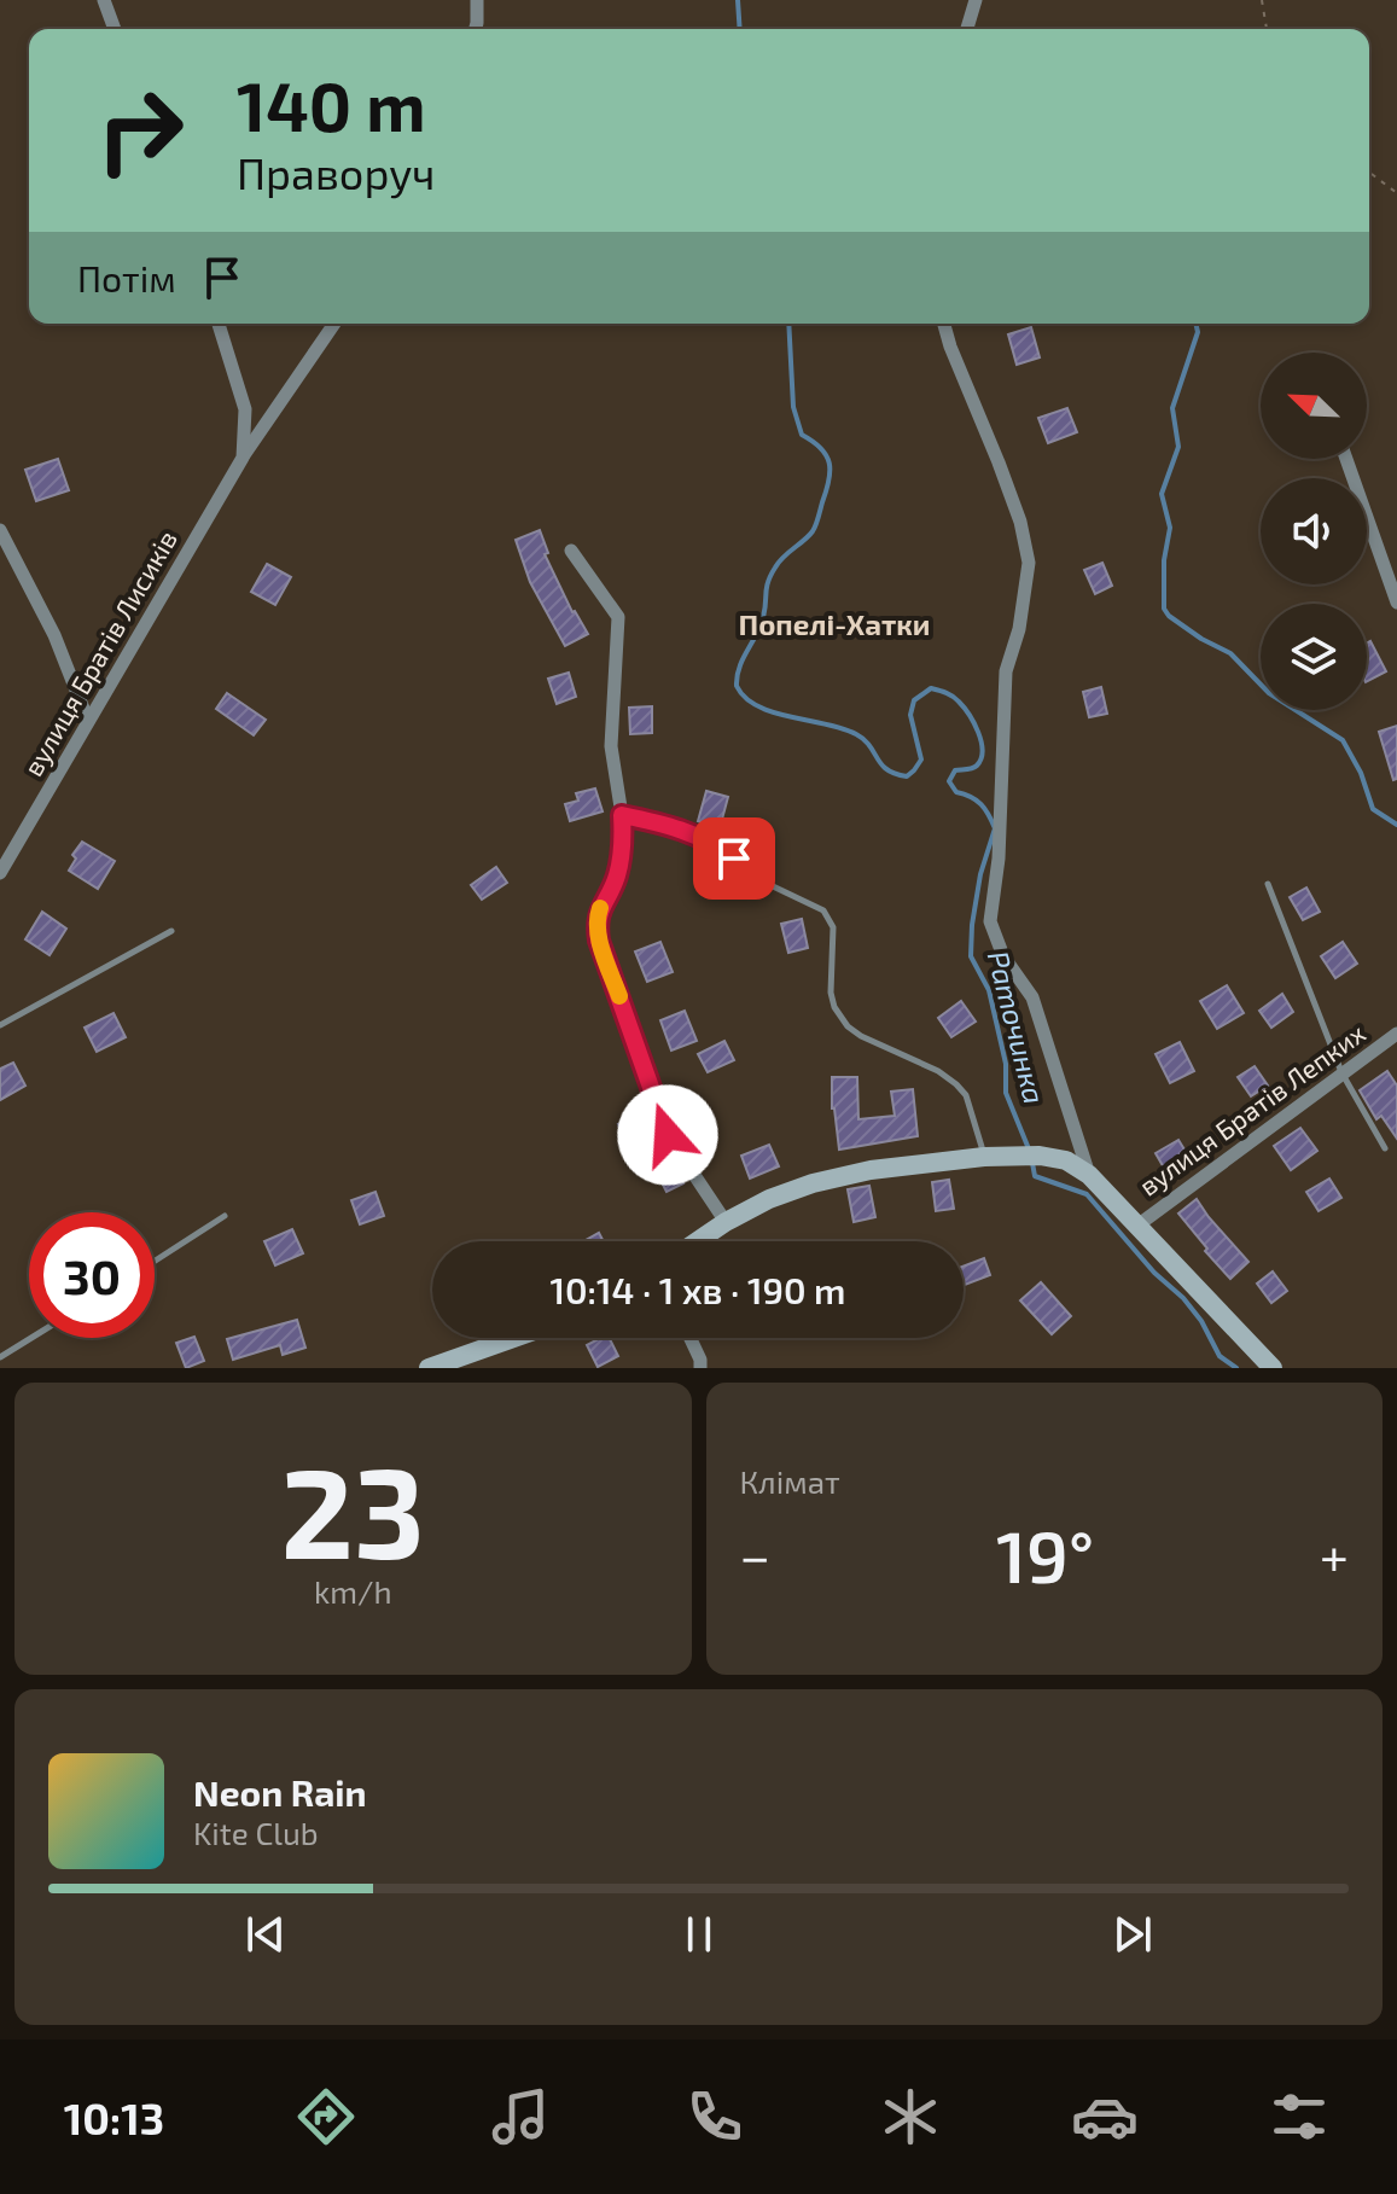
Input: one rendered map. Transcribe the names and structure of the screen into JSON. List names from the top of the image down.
{
  "streets": {
    "street": ["вулиця Братів Лисиків", "вулиця Братів Лепких"]
  },
  "districts": ["Попелі-Хатки"],
  "water": ["Раточинка"],
  "north": "top left",
  "page": {
    "turn": ["140 m", "Праворуч"],
    "then": "Потім",
    "limit": "30",
    "trip": "10:14 · 1 хв · 190 m",
    "tile": [
      ["23", "km/h"],
      "Клімат"
    ],
    "heat": ["−", "19°", "+"],
    "song": ["Neon Rain", "Kite Club"],
    "tabs": "10:13"
  }
}
